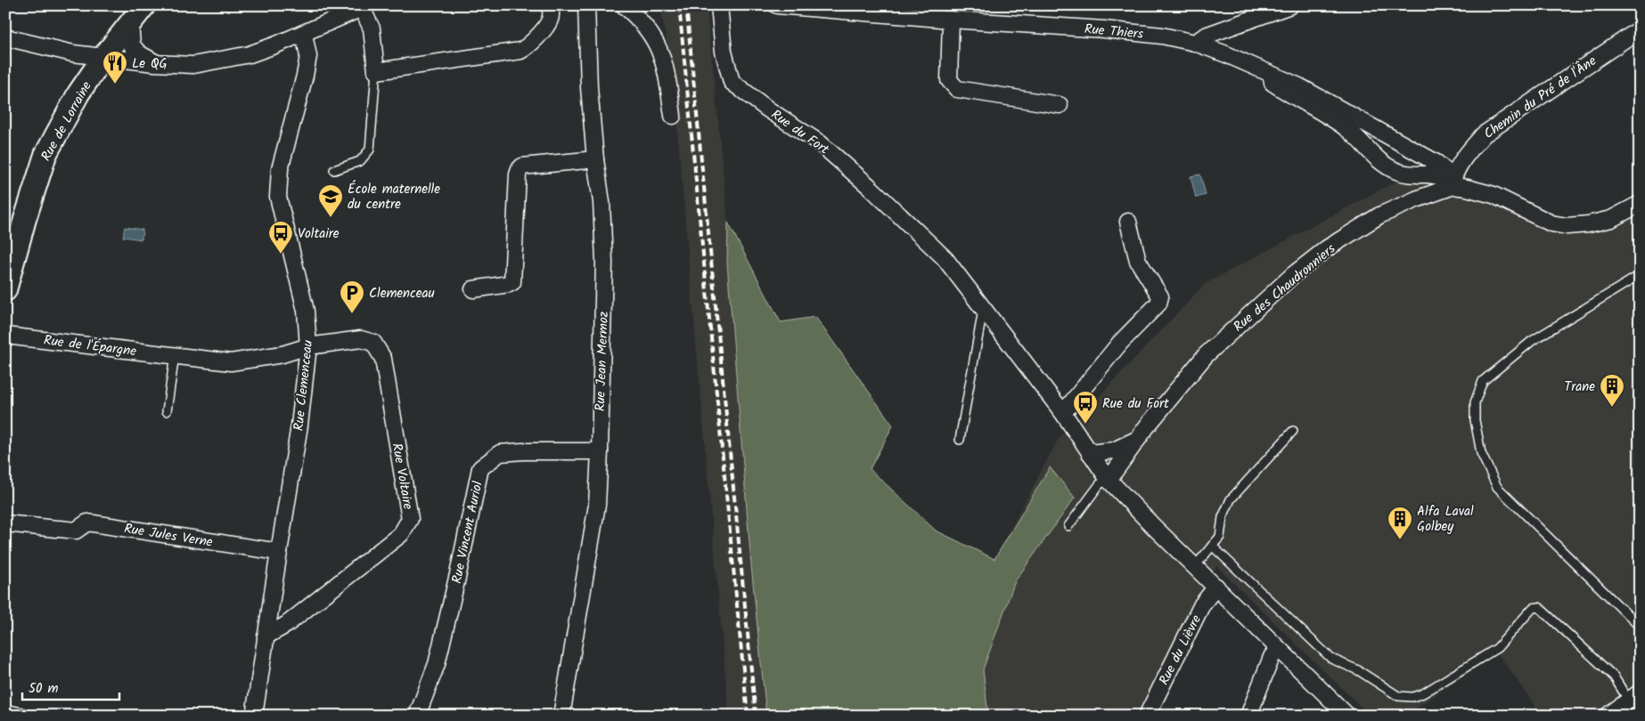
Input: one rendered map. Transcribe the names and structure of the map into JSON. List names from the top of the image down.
{
  "streets": {
    "main road": ["Rue de Lorraine"],
    "street": [
      "Rue Thiers",
      "Chemin du Pré de l'Âne",
      "Rue du Fort",
      "Rue des Chaudronniers",
      "Rue de l'Épargne",
      "Rue Jean Mermoz",
      "Rue Clemenceau",
      "Rue Voltaire",
      "Rue Vincent Auriol",
      "Rue Jules Verne",
      "Rue du Lièvre"
    ]
  },
  "crossings": [
    ["Rue Thiers", "Chemin du Pré de l'Âne"],
    ["Rue Thiers", "Rue des Chaudronniers"],
    ["Chemin du Pré de l'Âne", "Rue des Chaudronniers"],
    ["Rue du Fort", "Rue des Chaudronniers"],
    ["Rue du Fort", "Rue du Lièvre"],
    ["Rue de l'Épargne", "Rue Clemenceau"],
    ["Rue de l'Épargne", "Rue Voltaire"],
    ["Rue Jean Mermoz", "Rue Vincent Auriol"],
    ["Rue Clemenceau", "Rue Voltaire"],
    ["Rue Clemenceau", "Rue Jules Verne"]
  ],
  "places": {
    "restaurant": ["Le QG"],
    "school or university": ["École maternelle du centre"],
    "bus stop": ["Voltaire", "Rue du Fort"],
    "parking": ["Clemenceau"],
    "building": ["Trane", "Alfa Laval Golbey"]
  },
  "scale_bar": "50 m"
}
